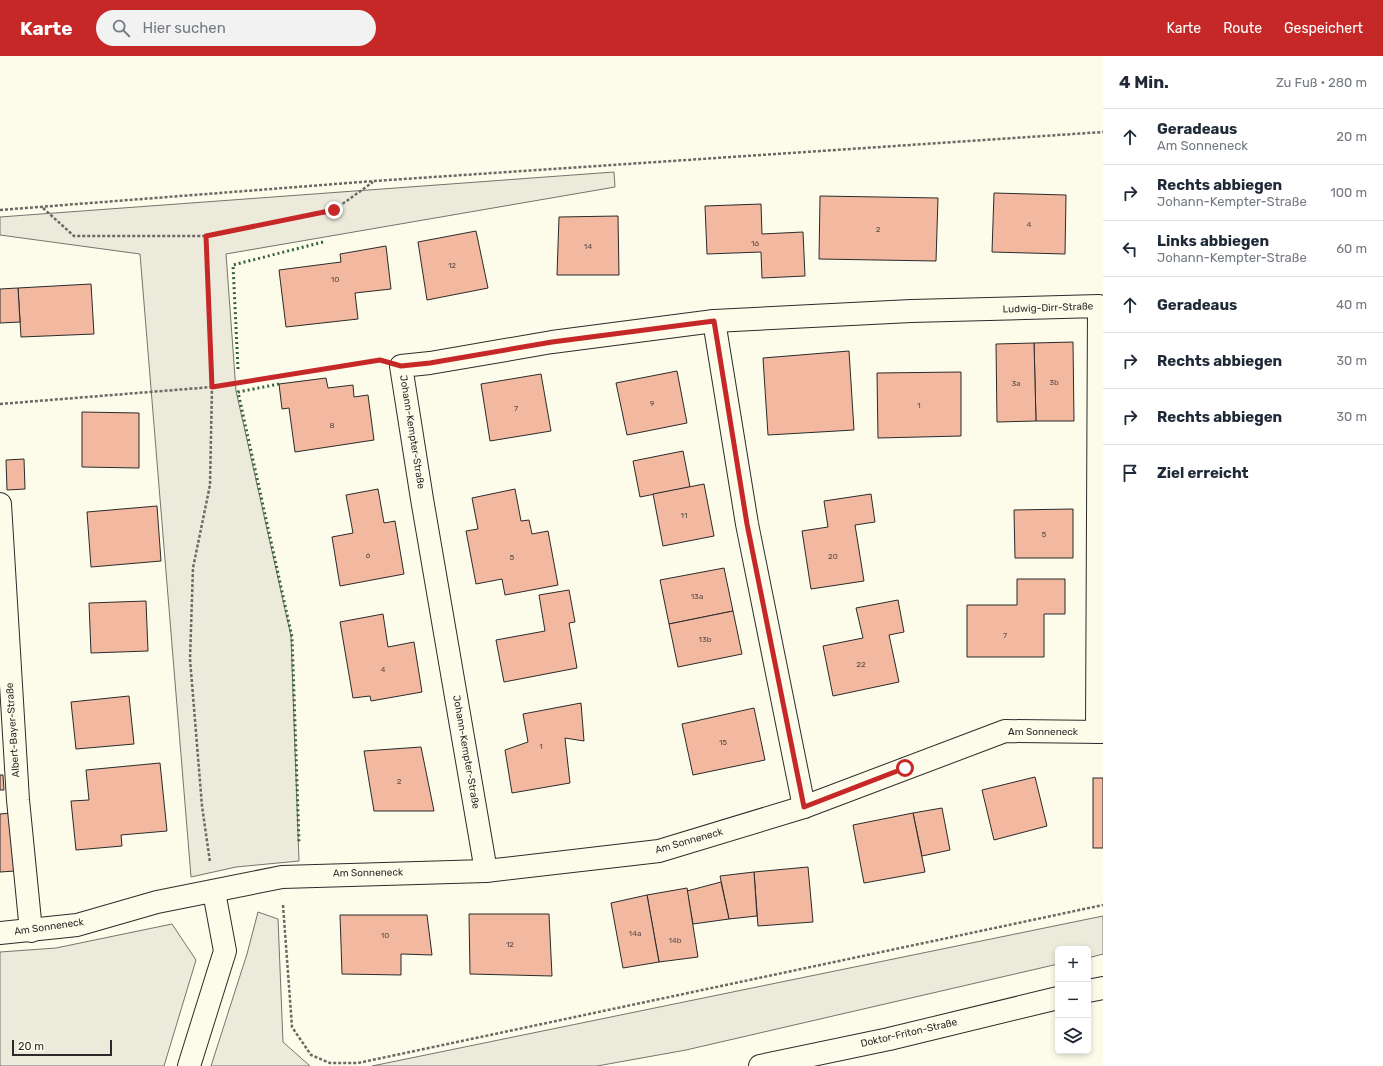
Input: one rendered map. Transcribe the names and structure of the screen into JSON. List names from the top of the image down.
{
  "streets": {
    "street": [
      "Ludwig-Dirr-Straße",
      "Johann-Kempter-Straße",
      "Albert-Bayer-Straße",
      "Am Sonneneck",
      "Doktor-Friton-Straße"
    ]
  },
  "crossings": [
    ["Ludwig-Dirr-Straße", "Johann-Kempter-Straße"],
    ["Ludwig-Dirr-Straße", "Am Sonneneck"],
    ["Johann-Kempter-Straße", "Am Sonneneck"],
    ["Albert-Bayer-Straße", "Am Sonneneck"]
  ],
  "house_numbers": [
    "4",
    "2",
    "16",
    "14",
    "12",
    "10",
    "3b",
    "3a",
    "9",
    "1",
    "7",
    "8",
    "11",
    "5",
    "6",
    "20",
    "5",
    "13a",
    "7",
    "13b",
    "22",
    "4",
    "15",
    "1",
    "2",
    "14a",
    "10",
    "14b",
    "12"
  ],
  "scale_bar": "20 m",
  "page": {
    "header": "Karte",
    "search": "Hier suchen",
    "nav": ["Karte", "Route", "Gespeichert"],
    "heading": ["4 Min.", "Zu Fuß · 280 m"],
    "list": [
      ["Geradeaus", "Am Sonneneck", "20 m"],
      ["Rechts abbiegen", "Johann-Kempter-Straße", "100 m"],
      ["Links abbiegen", "Johann-Kempter-Straße", "60 m"],
      ["Geradeaus", "40 m"],
      ["Rechts abbiegen", "30 m"],
      ["Rechts abbiegen", "30 m"],
      "Ziel erreicht"
    ],
    "map_buttons": ["+", "−"],
    "scale": "20 m"
  }
}
